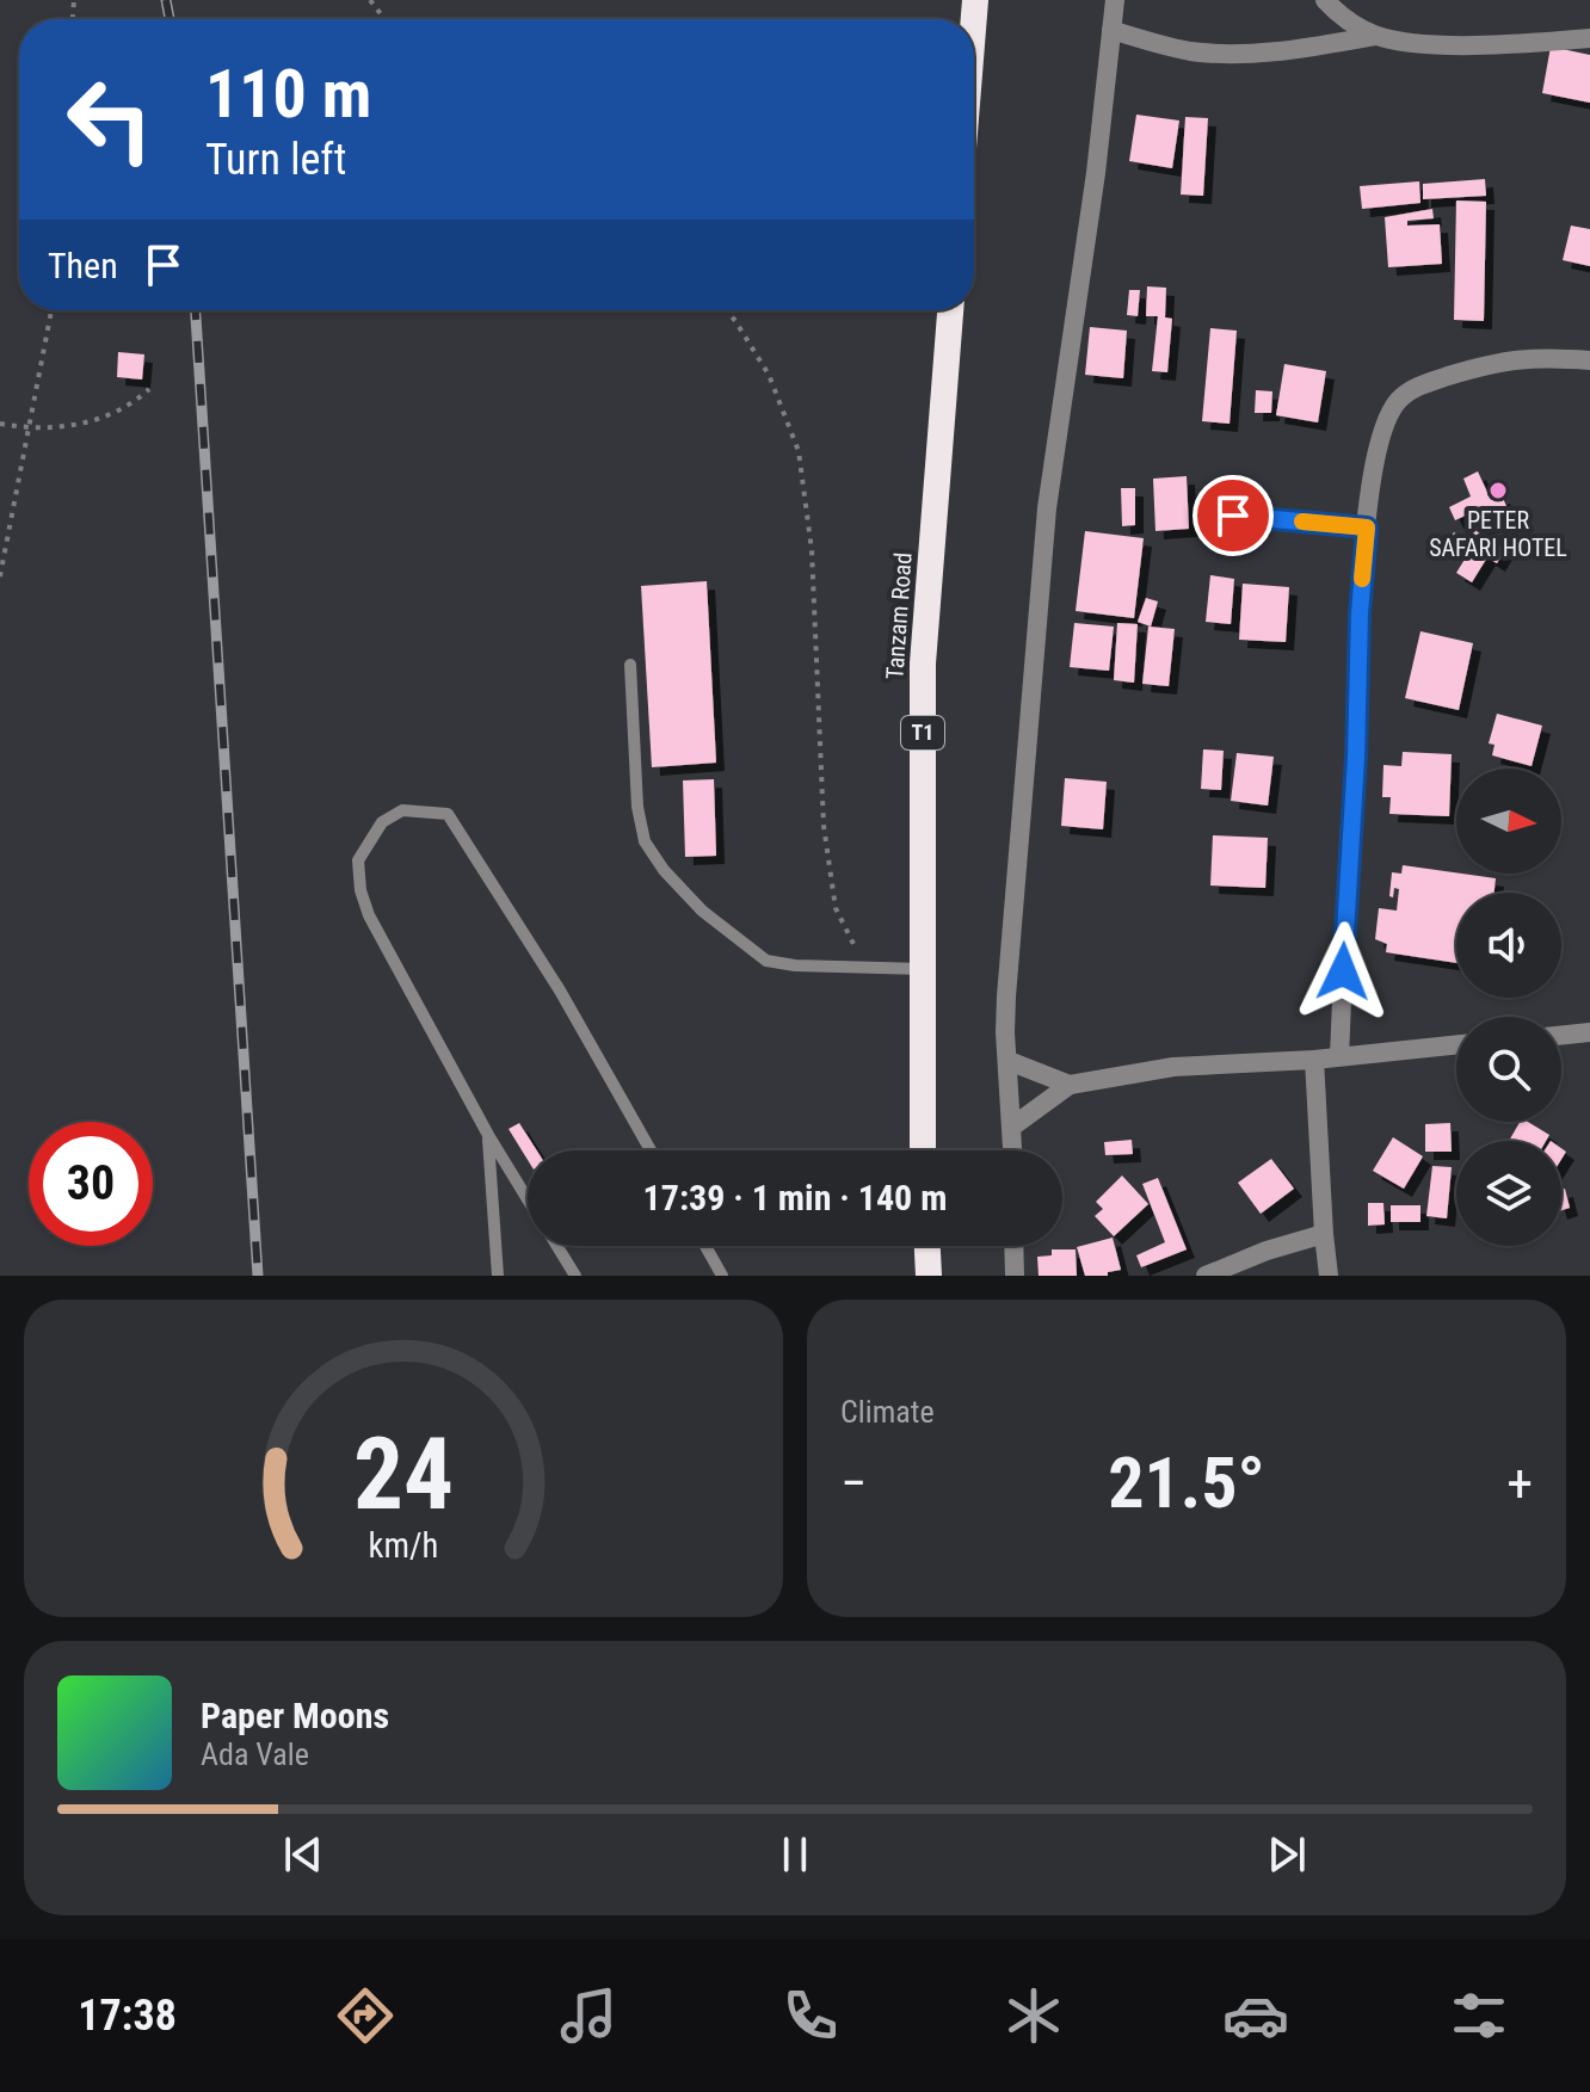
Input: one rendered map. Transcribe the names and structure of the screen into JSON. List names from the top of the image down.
{
  "streets": {
    "highway": ["Tanzam Road", "T1"]
  },
  "places": ["PETER SAFARI HOTEL"],
  "north": "right",
  "page": {
    "turn": ["110 m", "Turn left"],
    "then": "Then",
    "limit": "30",
    "trip": "17:39 · 1 min · 140 m",
    "tile": "Climate",
    "heat": ["−", "21.5°", "+"],
    "song": ["Paper Moons", "Ada Vale"],
    "tabs": "17:38",
    "gauge": ["24", "km/h"]
  }
}
